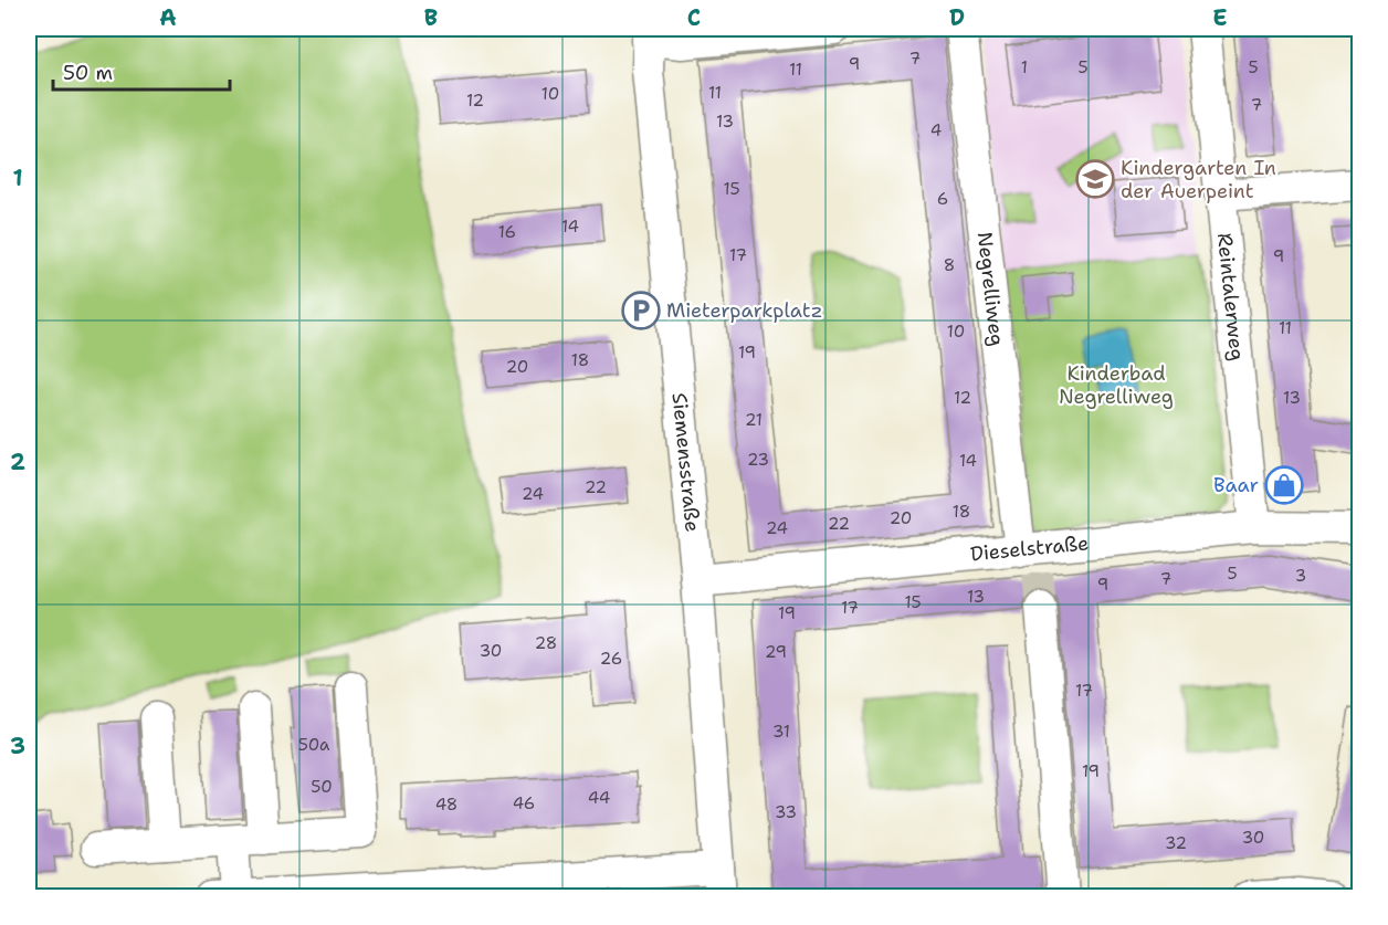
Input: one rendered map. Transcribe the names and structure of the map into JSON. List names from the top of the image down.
{
  "streets": {
    "street": [
      "Negrelliweg",
      "Reintalerweg",
      "Siemensstraße",
      "Dieselstraße"
    ]
  },
  "crossings": [
    ["Negrelliweg", "Dieselstraße"],
    ["Reintalerweg", "Dieselstraße"],
    ["Siemensstraße", "Dieselstraße"]
  ],
  "parks": ["Kinderbad Negrelliweg"],
  "places": {
    "school or university": ["Kindergarten In der Auerpeint"],
    "parking": ["Mieterparkplatz"],
    "shop": ["Baar"]
  },
  "house_numbers": [
    "7",
    "9",
    "1",
    "5",
    "5",
    "11",
    "11",
    "10",
    "12",
    "7",
    "13",
    "4",
    "15",
    "6",
    "14",
    "16",
    "17",
    "9",
    "8",
    "11",
    "10",
    "19",
    "18",
    "20",
    "12",
    "13",
    "21",
    "23",
    "14",
    "22",
    "24",
    "18",
    "20",
    "22",
    "24",
    "5",
    "3",
    "7",
    "9",
    "13",
    "15",
    "17",
    "19",
    "28",
    "30",
    "29",
    "26",
    "17",
    "31",
    "50a",
    "19",
    "50",
    "44",
    "46",
    "48",
    "33",
    "30",
    "32"
  ],
  "scale_bar": "50 m",
  "grid": {
    "columns": [
      "A",
      "B",
      "C",
      "D",
      "E"
    ],
    "rows": ["1", "2", "3"]
  }
}
